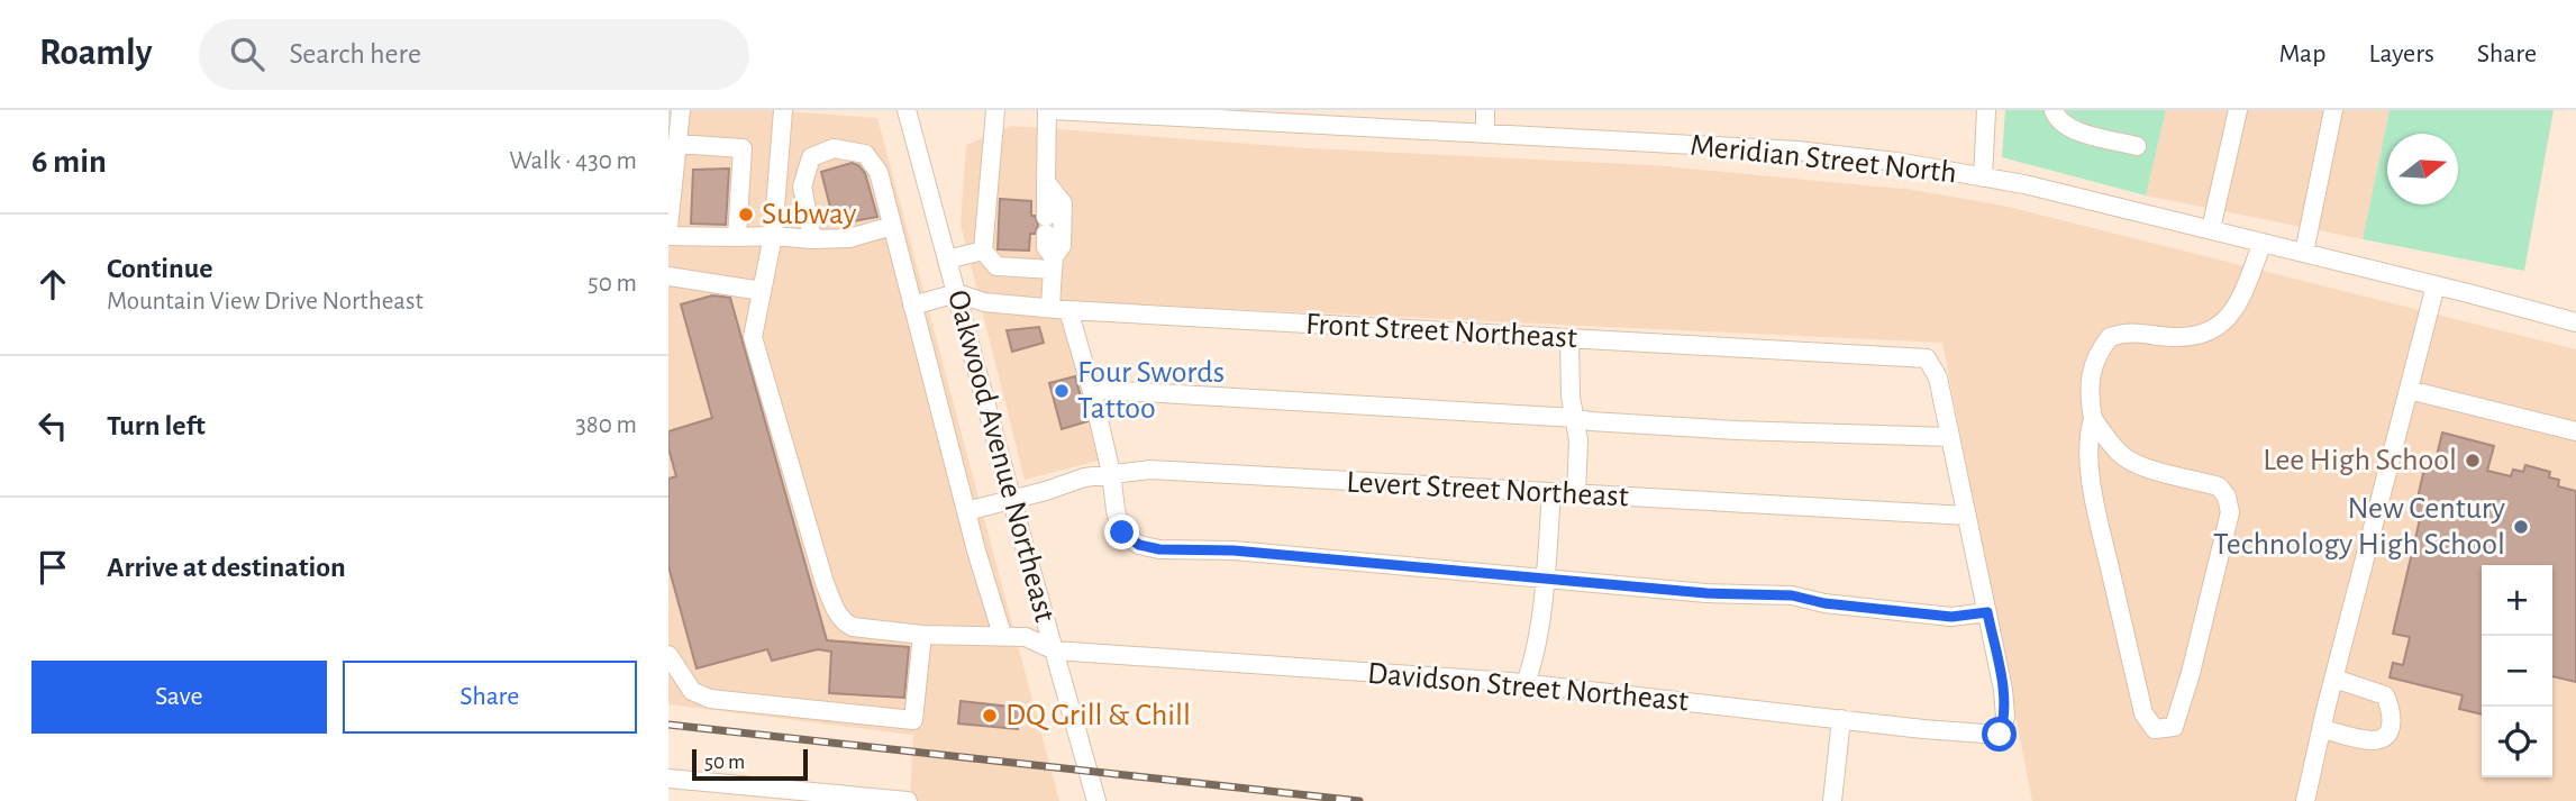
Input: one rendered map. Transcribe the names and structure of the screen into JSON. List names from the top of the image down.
{
  "streets": {
    "street": [
      "Meridian Street North",
      "Front Street Northeast",
      "Oakwood Avenue Northeast",
      "Levert Street Northeast",
      "Davidson Street Northeast"
    ]
  },
  "crossings": [
    ["Front Street Northeast", "Oakwood Avenue Northeast"],
    ["Oakwood Avenue Northeast", "Levert Street Northeast"],
    ["Oakwood Avenue Northeast", "Davidson Street Northeast"]
  ],
  "places": [
    "Subway",
    "Four Swords Tattoo",
    "Lee High School",
    "New Century Technology High School",
    "DQ Grill & Chill"
  ],
  "scale_bar": "50 m",
  "north": "right",
  "page": {
    "header": "Roamly",
    "search": "Search here",
    "nav": ["Map", "Layers", "Share"],
    "heading": ["6 min", "Walk · 430 m"],
    "list": [
      ["Continue", "Mountain View Drive Northeast", "50 m"],
      ["Turn left", "380 m"],
      "Arrive at destination"
    ],
    "map_buttons": ["+", "−"],
    "buttons": ["Save", "Share"],
    "scale": "50 m"
  }
}
